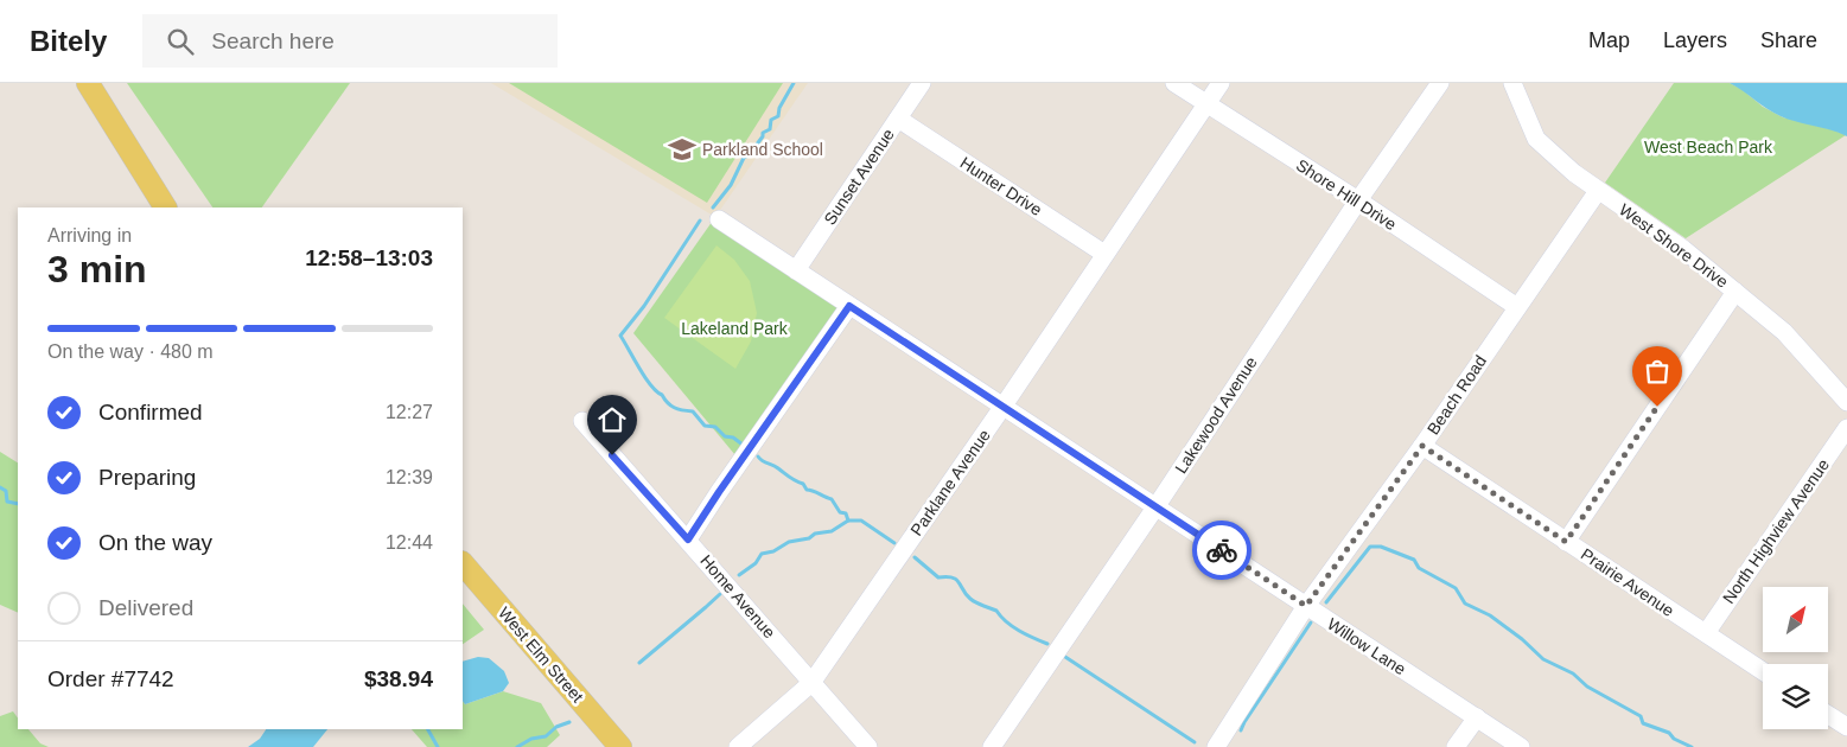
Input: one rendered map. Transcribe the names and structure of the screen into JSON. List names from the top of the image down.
{
  "streets": {
    "main road": ["West Elm Street"],
    "street": [
      "Sunset Avenue",
      "Hunter Drive",
      "Shore Hill Drive",
      "West Shore Drive",
      "Beach Road",
      "Lakewood Avenue",
      "Parklane Avenue",
      "North Highview Avenue",
      "Prairie Avenue",
      "Home Avenue",
      "Willow Lane"
    ]
  },
  "crossings": [
    ["Sunset Avenue", "Hunter Drive"],
    ["Sunset Avenue", "Willow Lane"],
    ["Hunter Drive", "Parklane Avenue"],
    ["Shore Hill Drive", "Beach Road"],
    ["Shore Hill Drive", "Lakewood Avenue"],
    ["Shore Hill Drive", "Parklane Avenue"],
    ["West Shore Drive", "Beach Road"],
    ["Beach Road", "Prairie Avenue"],
    ["Beach Road", "Willow Lane"],
    ["Lakewood Avenue", "Willow Lane"],
    ["Parklane Avenue", "Home Avenue"],
    ["Parklane Avenue", "Willow Lane"],
    ["North Highview Avenue", "Prairie Avenue"]
  ],
  "parks": ["West Beach Park", "Lakeland Park"],
  "places": {
    "school or university": ["Parkland School"]
  },
  "north": "top right",
  "page": {
    "header": "Bitely",
    "search": "Search here",
    "nav": ["Map", "Layers", "Share"],
    "heading": ["3 min", "Arriving in", "12:58–13:03"],
    "panel": ["Order #7742", "$38.94"],
    "bar": "On the way · 480 m",
    "list": [
      ["Confirmed", "12:27"],
      ["Preparing", "12:39"],
      ["On the way", "12:44"],
      "Delivered"
    ]
  }
}
